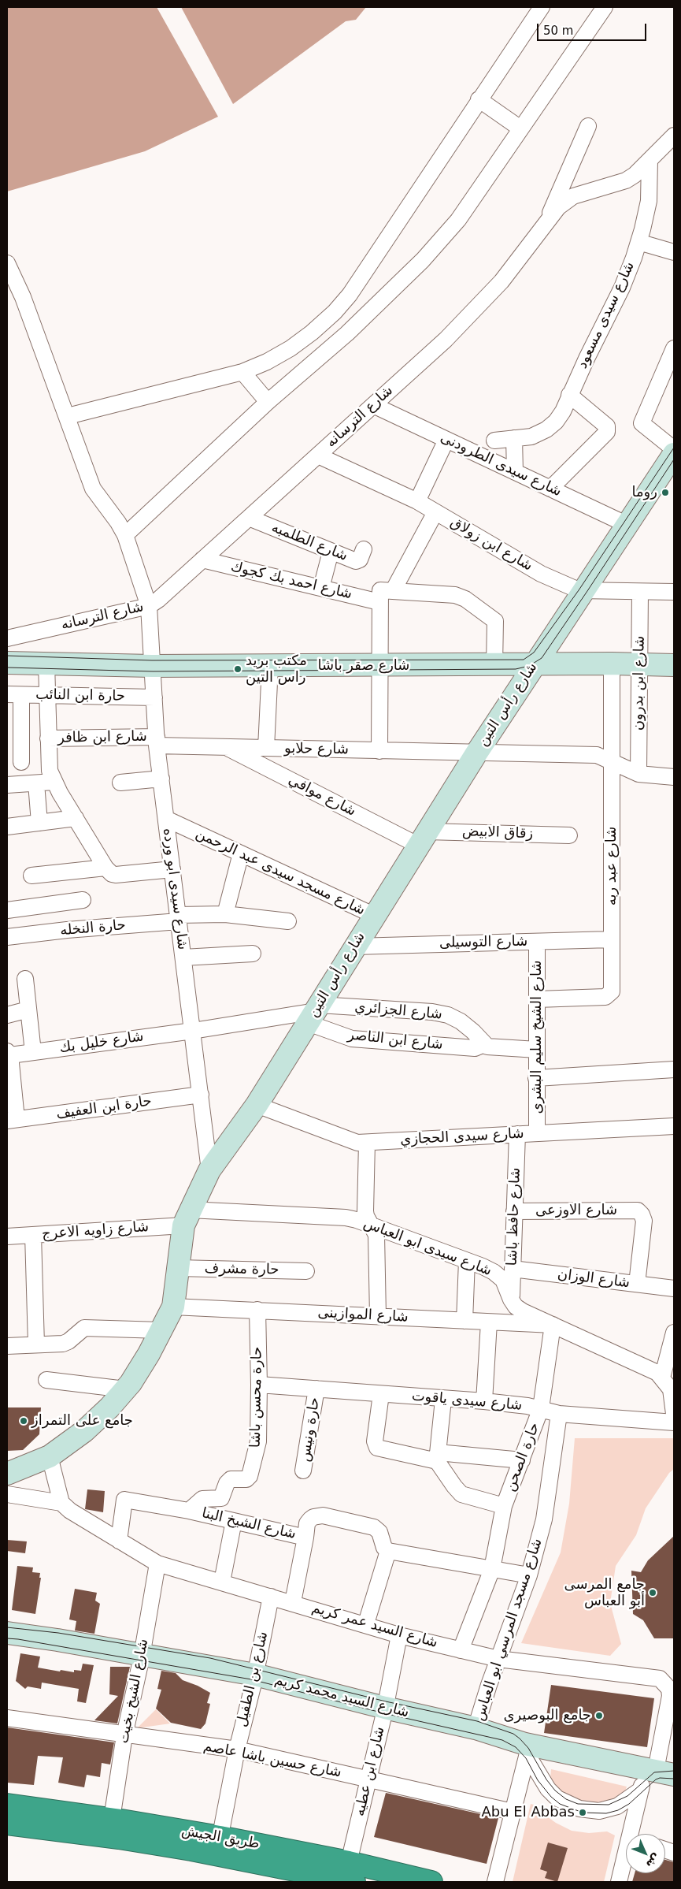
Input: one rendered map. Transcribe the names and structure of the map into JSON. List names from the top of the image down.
{
  "streets": {
    "highway": ["طريق الجيش"],
    "main road": ["شارع صقر باشا", "شارع رأس التين", "شارع السيد محمد كريم"],
    "street": [
      "شارع سيدى مسعود",
      "شارع الترسانه",
      "شارع سيدى الطرودنى",
      "شارع الطلمبه",
      "شارع ابن زولاق",
      "شارع احمد بك كجوك",
      "شارع ابن بدرون",
      "حارة ابن النائب",
      "شارع ابن ظافر",
      "شارع حلابو",
      "شارع موافي",
      "زقاق الابيض",
      "شارع عبد ربه",
      "شارع مسجد سيدى عبد الرحمن",
      "شارع سيدى ابو ورده",
      "حارة النخله",
      "شارع التوسيلى",
      "شارع الجزائري",
      "شارع الشيخ سليم البشرى",
      "شارع ابن الناصر",
      "شارع خليل بك",
      "حارة ابن العفيف",
      "شارع سيدى الحجازي",
      "شارع الاوزعى",
      "شارع حافظ باشا",
      "شارع زاويه الاعرج",
      "شارع سيدى ابو العباس",
      "حارة مشرف",
      "شارع الوزان",
      "شارع الموازينى",
      "حارة محسن باشا",
      "شارع سيدى ياقوت",
      "حارة ونيس",
      "حارة الصحن",
      "شارع الشيخ البنا",
      "شارع السيد عمر كريم",
      "شارع مسجد المرسي ابو العباس",
      "شارع بن الطفيل",
      "شارع الشيخ بخيت",
      "شارع حسين باشا عاصم",
      "شارع ابن عطيه"
    ]
  },
  "crossings": [
    ["شارع سيدى مسعود", "شارع الترسانه"],
    ["شارع الترسانه", "شارع سيدى الطرودنى"],
    ["شارع الترسانه", "شارع الطلمبه"],
    ["شارع الترسانه", "شارع ابن زولاق"],
    ["شارع الترسانه", "شارع احمد بك كجوك"],
    ["شارع الترسانه", "شارع سيدى ابو ورده"],
    ["شارع سيدى الطرودنى", "شارع رأس التين"],
    ["شارع ابن زولاق", "شارع ابن بدرون"],
    ["شارع ابن زولاق", "شارع رأس التين"],
    ["شارع صقر باشا", "شارع ابن بدرون"],
    ["شارع صقر باشا", "شارع رأس التين"],
    ["شارع صقر باشا", "شارع عبد ربه"],
    ["شارع صقر باشا", "شارع سيدى ابو ورده"],
    ["شارع ابن بدرون", "شارع حلابو"],
    ["حارة ابن النائب", "شارع سيدى ابو ورده"],
    ["شارع رأس التين", "شارع حلابو"],
    ["شارع رأس التين", "شارع موافي"],
    ["شارع رأس التين", "زقاق الابيض"],
    ["شارع رأس التين", "شارع مسجد سيدى عبد الرحمن"],
    ["شارع رأس التين", "شارع سيدى ابو ورده"],
    ["شارع رأس التين", "شارع التوسيلى"],
    ["شارع رأس التين", "شارع الجزائري"],
    ["شارع رأس التين", "شارع ابن الناصر"],
    ["شارع رأس التين", "شارع سيدى الحجازي"],
    ["شارع رأس التين", "شارع زاويه الاعرج"],
    ["شارع رأس التين", "شارع سيدى ابو العباس"],
    ["شارع رأس التين", "حارة مشرف"],
    ["شارع رأس التين", "شارع الموازينى"],
    ["شارع ابن ظافر", "شارع حلابو"],
    ["شارع ابن ظافر", "شارع سيدى ابو ورده"],
    ["شارع حلابو", "شارع موافي"],
    ["شارع حلابو", "شارع عبد ربه"],
    ["شارع حلابو", "شارع سيدى ابو ورده"],
    ["شارع موافي", "زقاق الابيض"],
    ["شارع عبد ربه", "شارع التوسيلى"],
    ["شارع عبد ربه", "شارع الشيخ سليم البشرى"],
    ["شارع مسجد سيدى عبد الرحمن", "شارع سيدى ابو ورده"],
    ["شارع سيدى ابو ورده", "حارة النخله"],
    ["شارع سيدى ابو ورده", "شارع الجزائري"],
    ["شارع سيدى ابو ورده", "شارع خليل بك"],
    ["شارع سيدى ابو ورده", "حارة ابن العفيف"],
    ["شارع التوسيلى", "شارع الشيخ سليم البشرى"],
    ["شارع الجزائري", "شارع ابن الناصر"],
    ["شارع الجزائري", "شارع خليل بك"],
    ["شارع الشيخ سليم البشرى", "شارع سيدى الحجازي"],
    ["شارع سيدى الحجازي", "شارع حافظ باشا"],
    ["شارع الاوزعى", "شارع حافظ باشا"],
    ["شارع الاوزعى", "شارع الوزان"],
    ["شارع حافظ باشا", "شارع سيدى ابو العباس"],
    ["شارع حافظ باشا", "شارع الوزان"],
    ["شارع زاويه الاعرج", "شارع سيدى ابو العباس"],
    ["شارع سيدى ابو العباس", "شارع الموازينى"],
    ["شارع سيدى ابو العباس", "حارة الصحن"],
    ["شارع الموازينى", "حارة محسن باشا"],
    ["شارع الموازينى", "حارة الصحن"],
    ["حارة محسن باشا", "شارع سيدى ياقوت"],
    ["حارة محسن باشا", "شارع الشيخ البنا"],
    ["شارع سيدى ياقوت", "حارة ونيس"],
    ["شارع سيدى ياقوت", "حارة الصحن"],
    ["شارع سيدى ياقوت", "شارع مسجد المرسي ابو العباس"],
    ["حارة الصحن", "شارع السيد عمر كريم"],
    ["شارع الشيخ البنا", "شارع السيد عمر كريم"],
    ["شارع السيد عمر كريم", "شارع مسجد المرسي ابو العباس"],
    ["شارع السيد عمر كريم", "شارع بن الطفيل"],
    ["شارع السيد عمر كريم", "شارع الشيخ بخيت"],
    ["شارع السيد عمر كريم", "شارع السيد محمد كريم"],
    ["شارع السيد عمر كريم", "شارع ابن عطيه"],
    ["شارع مسجد المرسي ابو العباس", "شارع السيد محمد كريم"],
    ["شارع بن الطفيل", "شارع السيد محمد كريم"],
    ["شارع بن الطفيل", "شارع حسين باشا عاصم"],
    ["شارع بن الطفيل", "طريق الجيش"],
    ["شارع الشيخ بخيت", "شارع السيد محمد كريم"],
    ["شارع الشيخ بخيت", "شارع حسين باشا عاصم"],
    ["شارع الشيخ بخيت", "طريق الجيش"],
    ["شارع السيد محمد كريم", "شارع ابن عطيه"],
    ["شارع حسين باشا عاصم", "شارع ابن عطيه"],
    ["شارع ابن عطيه", "طريق الجيش"]
  ],
  "places": [
    "روما",
    "مكتب بريد راس التين",
    "جامع على التمراز",
    "جامع المرسى أبو العباس",
    "جامع البوصيرى",
    "Abu El Abbas"
  ],
  "scale_bar": "50 m",
  "north": "bottom right"
}
